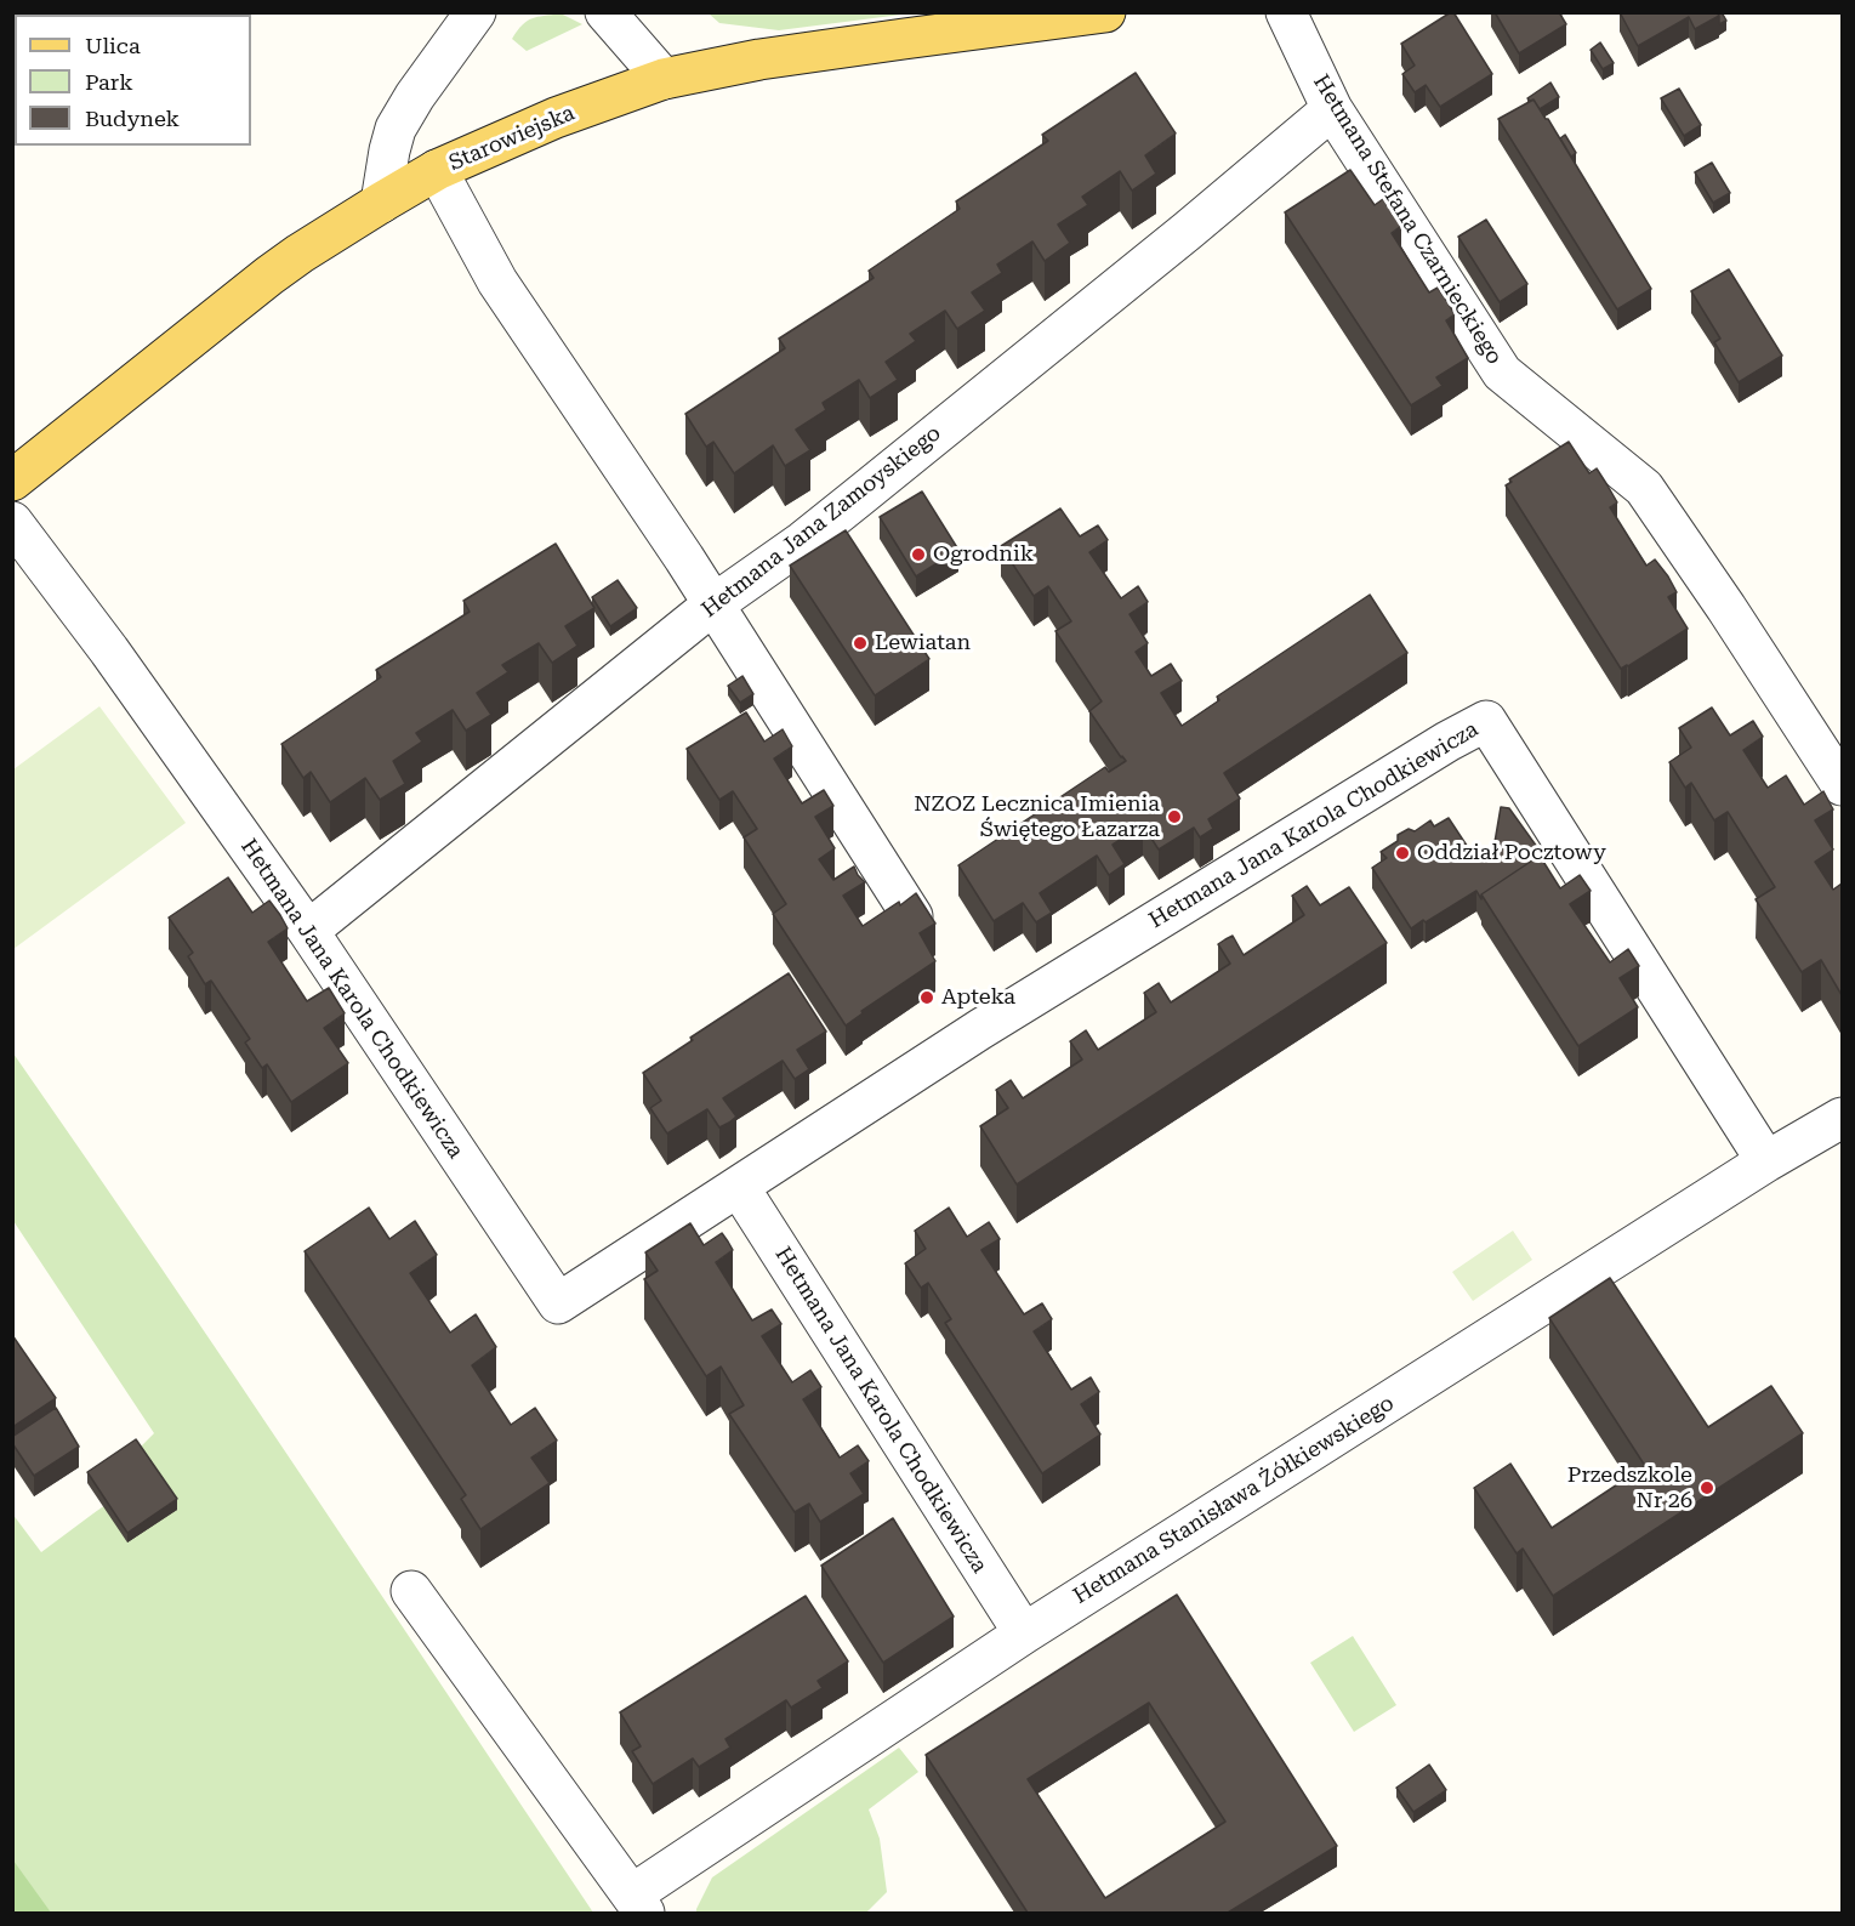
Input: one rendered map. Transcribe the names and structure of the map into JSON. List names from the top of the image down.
{
  "streets": {
    "main road": ["Starowiejska"],
    "street": [
      "Hetmana Stefana Czarnieckiego",
      "Hetmana Jana Zamoyskiego",
      "Hetmana Jana Karola Chodkiewicza",
      "Hetmana Stanisława Żółkiewskiego"
    ]
  },
  "crossings": [
    ["Hetmana Stefana Czarnieckiego", "Hetmana Jana Zamoyskiego"],
    ["Hetmana Jana Zamoyskiego", "Hetmana Jana Karola Chodkiewicza"],
    ["Hetmana Jana Karola Chodkiewicza", "Hetmana Stanisława Żółkiewskiego"]
  ],
  "places": [
    "Ogrodnik",
    "Lewiatan",
    "NZOZ Lecznica Imienia Świętego Łazarza",
    "Oddział Pocztowy",
    "Apteka",
    "Przedszkole Nr 26"
  ],
  "legend": ["Ulica", "Park", "Budynek"]
}
